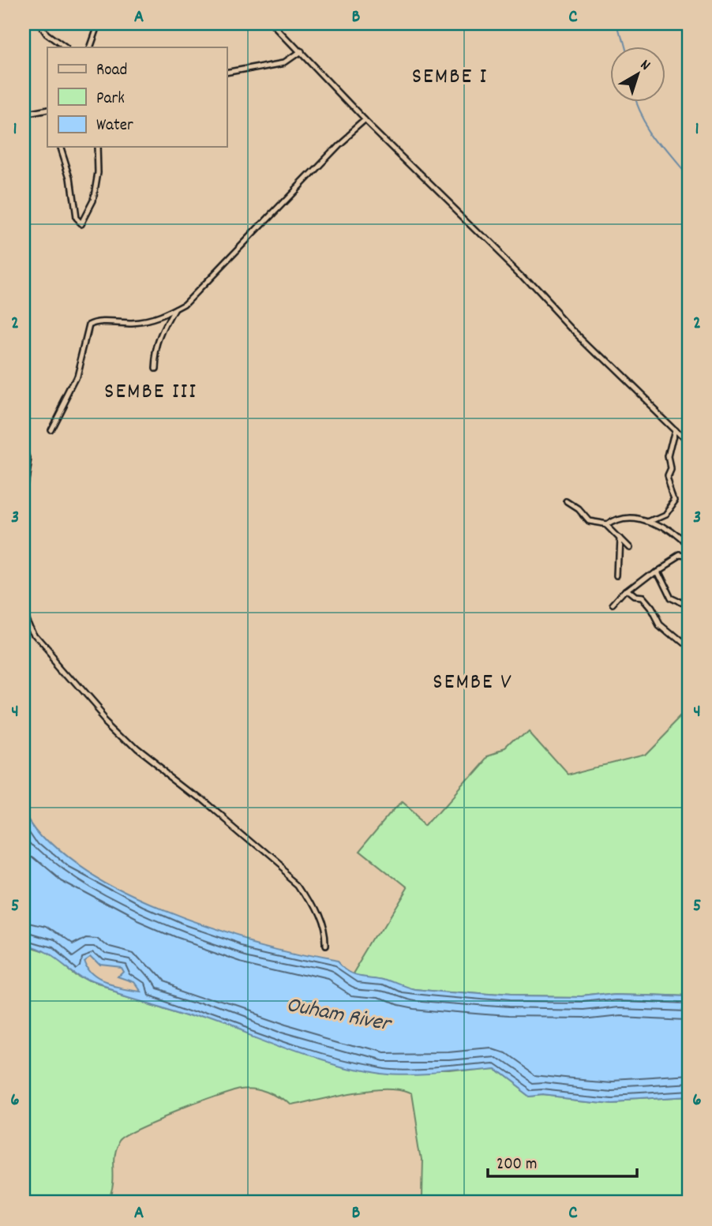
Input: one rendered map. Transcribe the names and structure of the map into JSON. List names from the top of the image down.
{
  "districts": ["SEMBE I", "SEMBE III", "SEMBE V"],
  "water": ["Ouham River"],
  "legend": ["Road", "Park", "Water"],
  "scale_bar": "200 m",
  "north": "top right",
  "grid": {
    "columns": ["A", "B", "C"],
    "rows": [
      "1",
      "2",
      "3",
      "4",
      "5",
      "6"
    ]
  }
}
